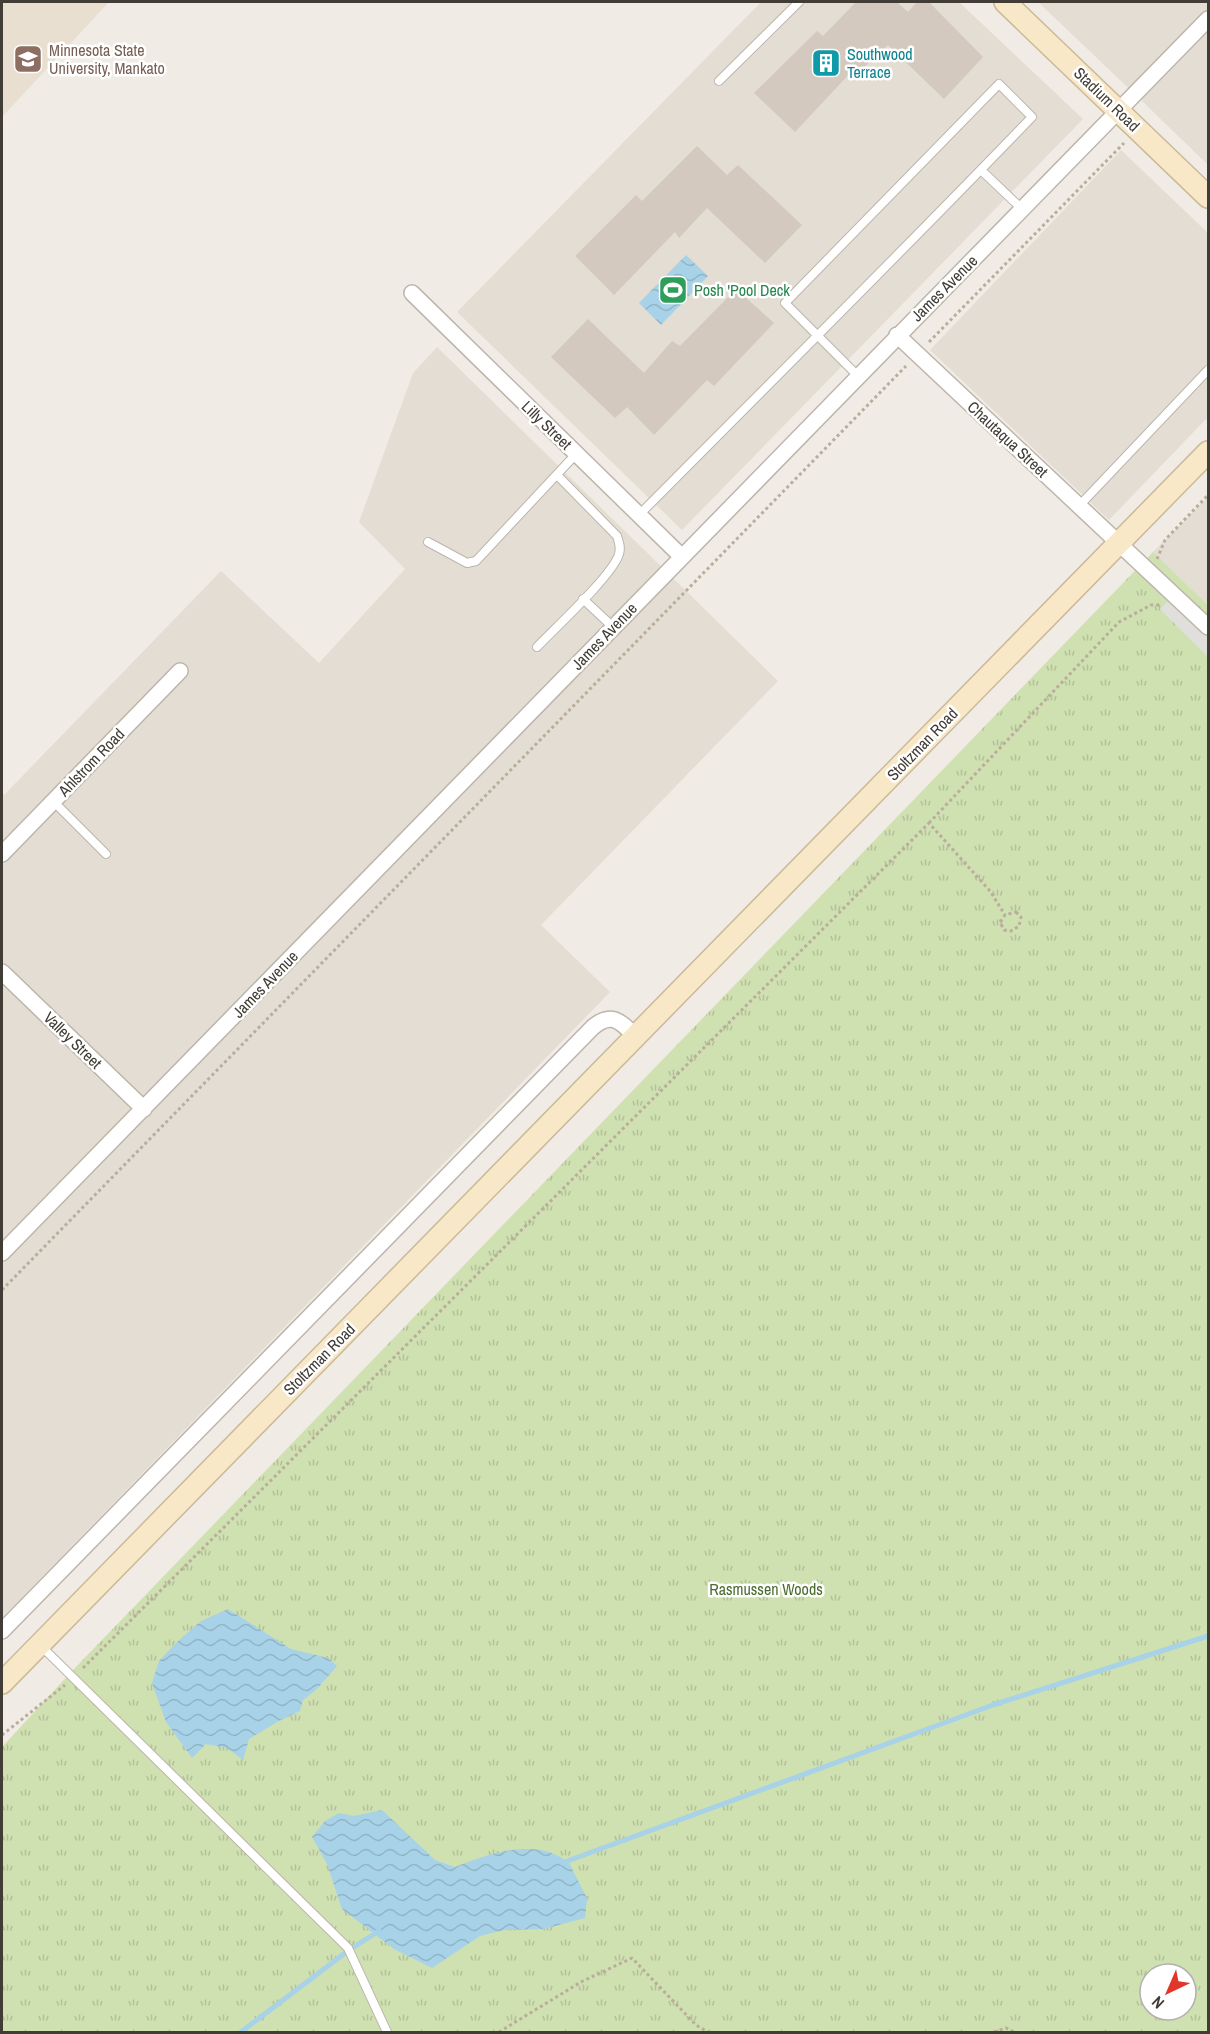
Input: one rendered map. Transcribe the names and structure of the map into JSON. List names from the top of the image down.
{
  "streets": {
    "street": [
      "Stadium Road",
      "James Avenue",
      "Lilly Street",
      "Chautaqua Street",
      "Stoltzman Road",
      "Ahlstrom Road",
      "Valley Street"
    ]
  },
  "crossings": [
    ["Stadium Road", "James Avenue"],
    ["James Avenue", "Lilly Street"],
    ["James Avenue", "Chautaqua Street"],
    ["James Avenue", "Valley Street"],
    ["Chautaqua Street", "Stoltzman Road"]
  ],
  "parks": ["Rasmussen Woods"],
  "places": {
    "school or university": ["Minnesota State University, Mankato"],
    "building": ["Southwood Terrace"],
    "sports": ["Posh 'Pool Deck"]
  },
  "north": "bottom left"
}
